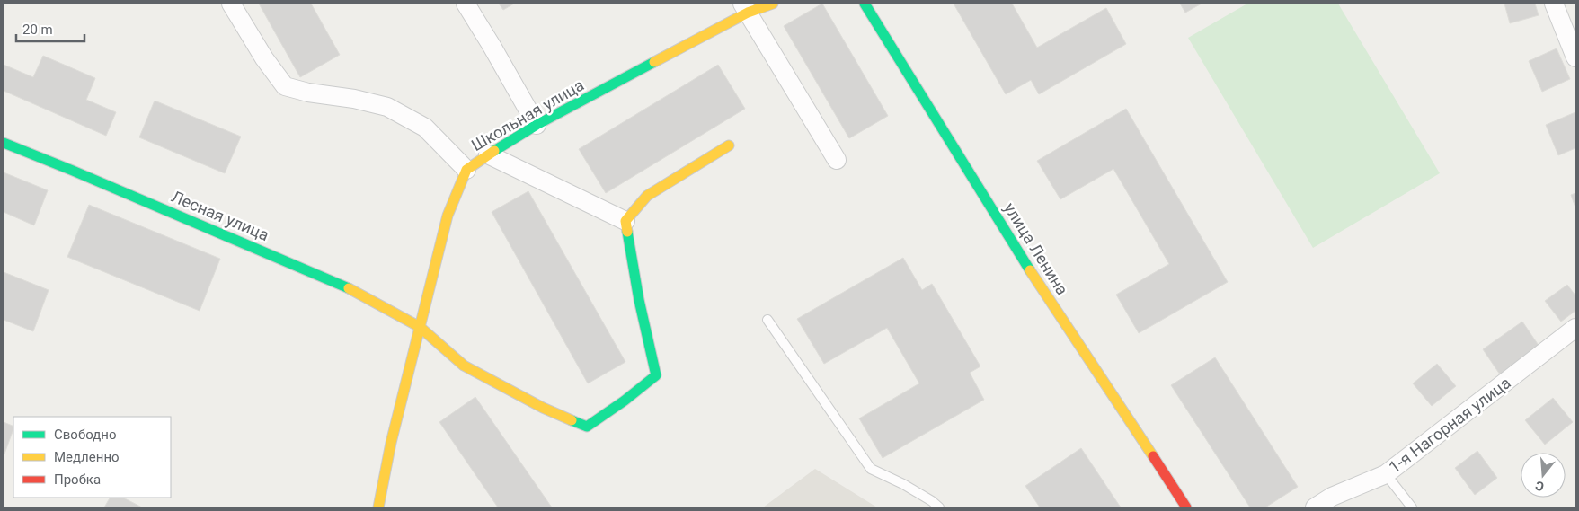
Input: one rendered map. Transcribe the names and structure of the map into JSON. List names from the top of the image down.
{
  "streets": {
    "street": [
      "Школьная улица",
      "Лесная улица",
      "улица Ленина",
      "1-я Нагорная улица"
    ]
  },
  "crossings": [
    ["Школьная улица", "Лесная улица"]
  ],
  "legend": ["Свободно", "Медленно", "Пробка"],
  "scale_bar": "20 m",
  "north": "bottom"
}
